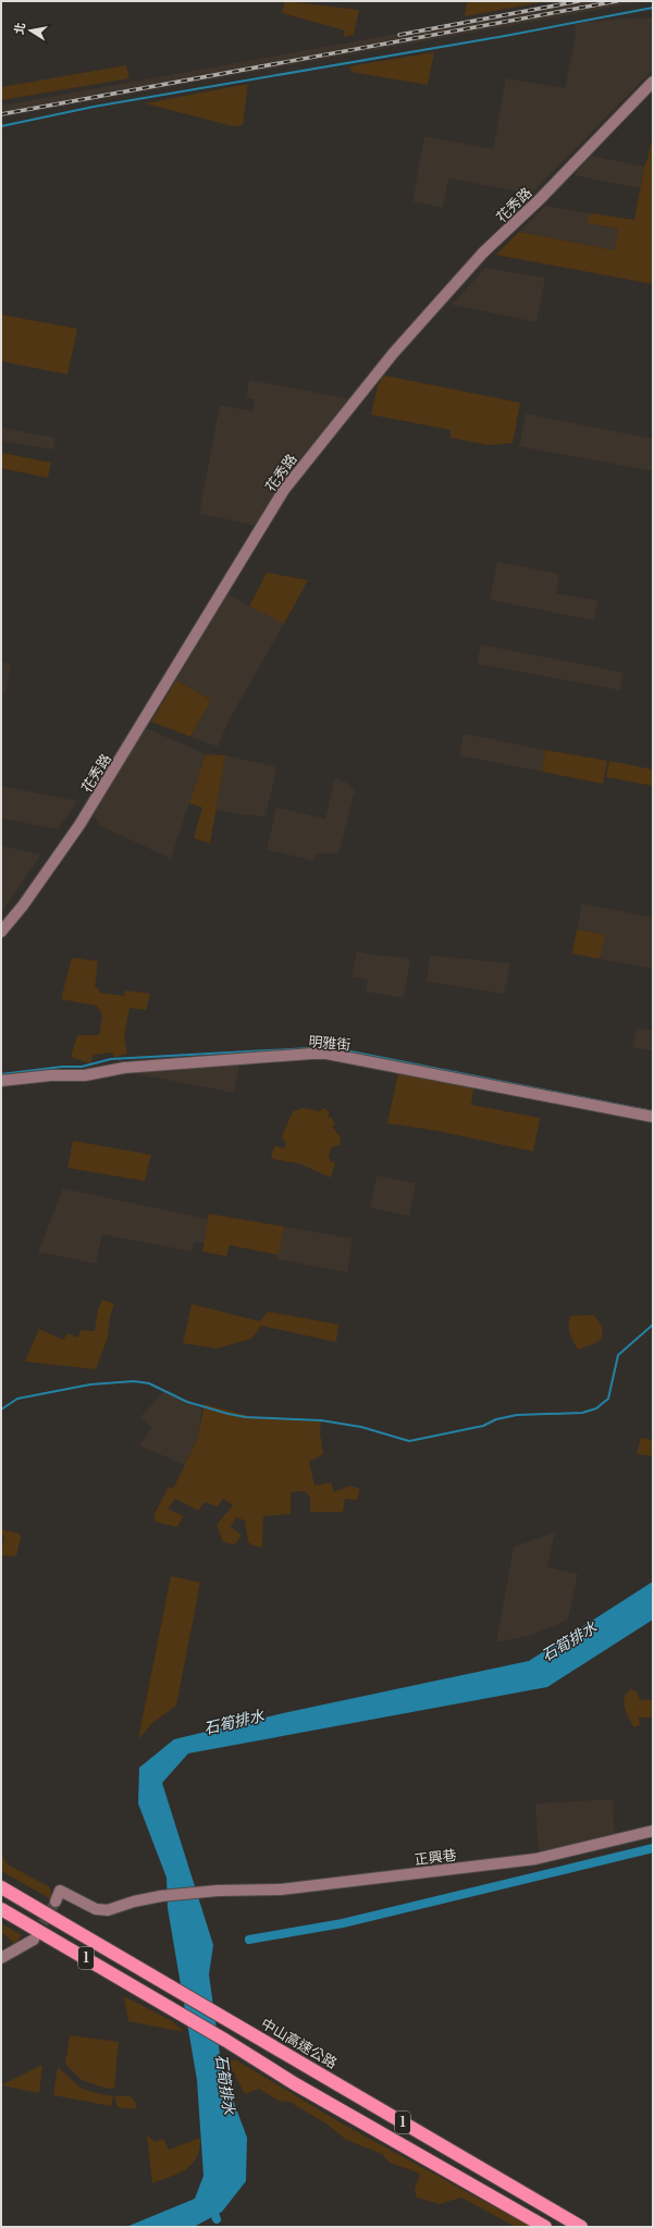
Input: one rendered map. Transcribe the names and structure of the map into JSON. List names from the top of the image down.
{
  "streets": {
    "highway": ["1", "中山高速公路"],
    "street": ["花秀路", "明雅街", "正興巷"]
  },
  "water": ["石筍排水"],
  "north": "left"
}
